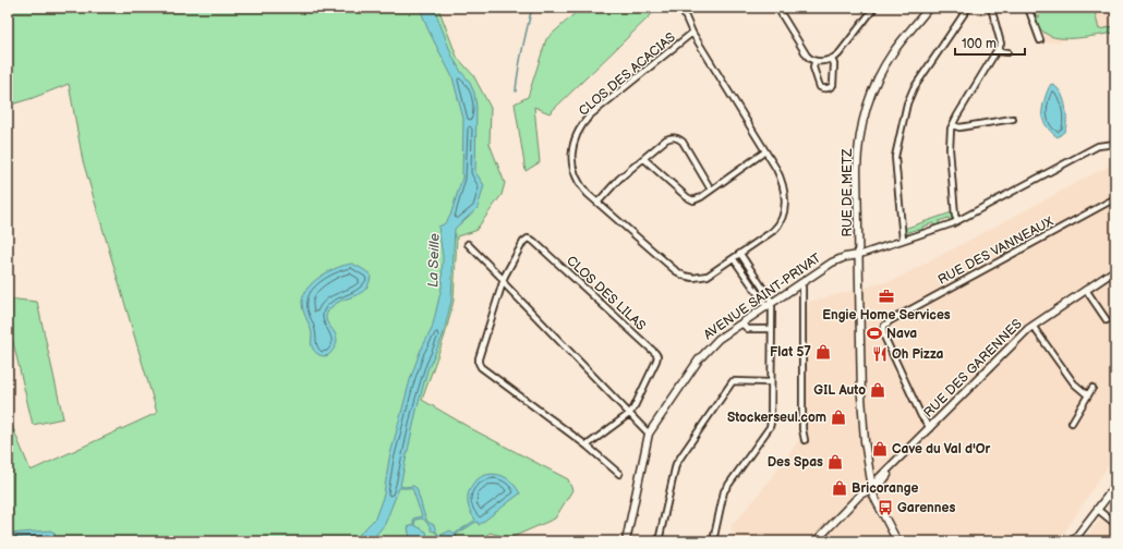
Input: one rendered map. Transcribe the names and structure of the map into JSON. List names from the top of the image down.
{
  "streets": {
    "street": [
      "CLOS DES ACACIAS",
      "RUE DE METZ",
      "RUE DES VANNEAUX",
      "CLOS DES LILAS",
      "AVENUE SAINT-PRIVAT",
      "RUE DES GARENNES"
    ]
  },
  "crossings": [
    ["RUE DE METZ", "AVENUE SAINT-PRIVAT"],
    ["RUE DE METZ", "RUE DES GARENNES"],
    ["RUE DES VANNEAUX", "RUE DES GARENNES"]
  ],
  "water": ["La Seille"],
  "places": {
    "office": ["Engie Home Services"],
    "sports": ["Nava"],
    "shop": [
      "Flat 57",
      "GIL Auto",
      "Stockerseul.com",
      "Cave du Val d'Or",
      "Des Spas",
      "Bricorange"
    ],
    "restaurant": ["Oh Pizza"],
    "bus stop": ["Garennes"]
  },
  "scale_bar": "100 m"
}
